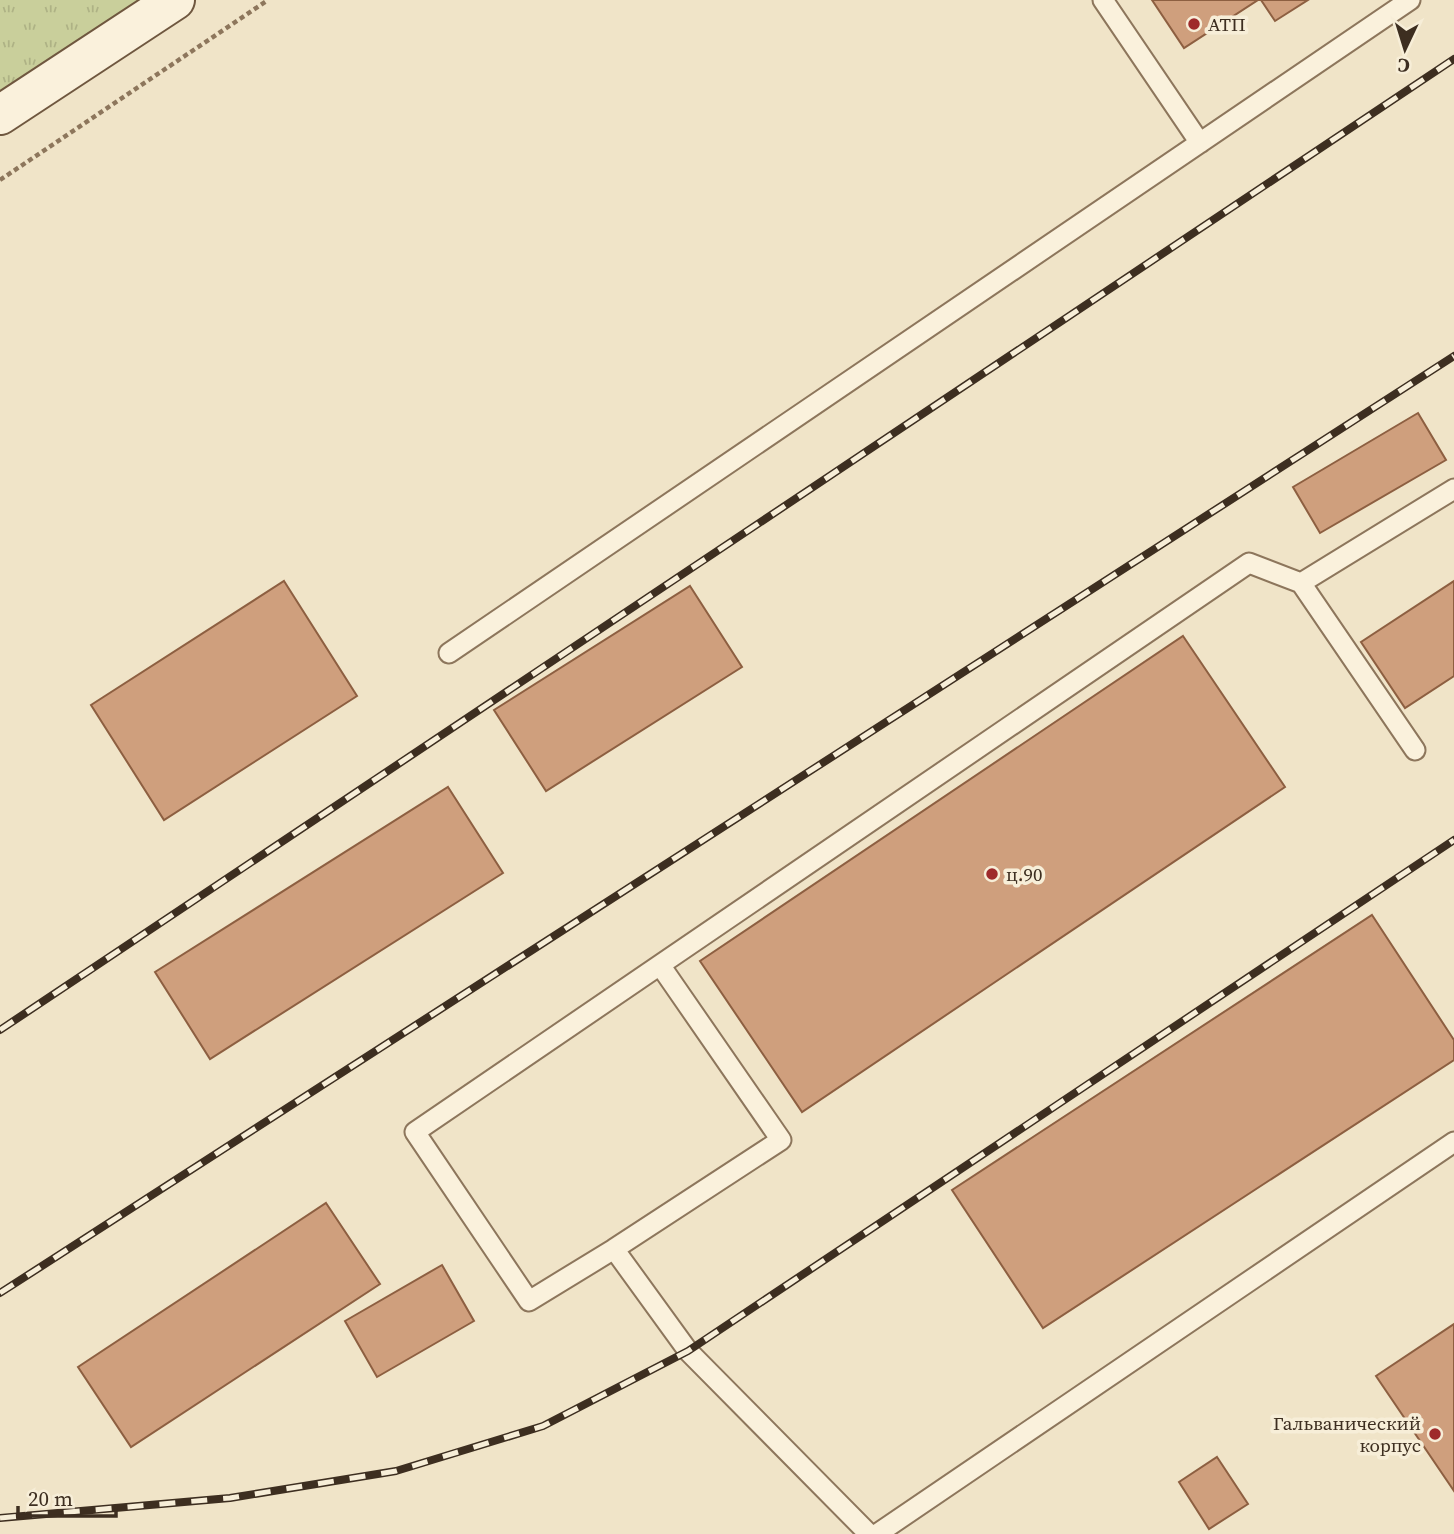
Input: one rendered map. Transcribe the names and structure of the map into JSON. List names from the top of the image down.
{
  "places": ["АТП", "ц.90", "Гальванический корпус"],
  "scale_bar": "20 m",
  "north": "bottom"
}
